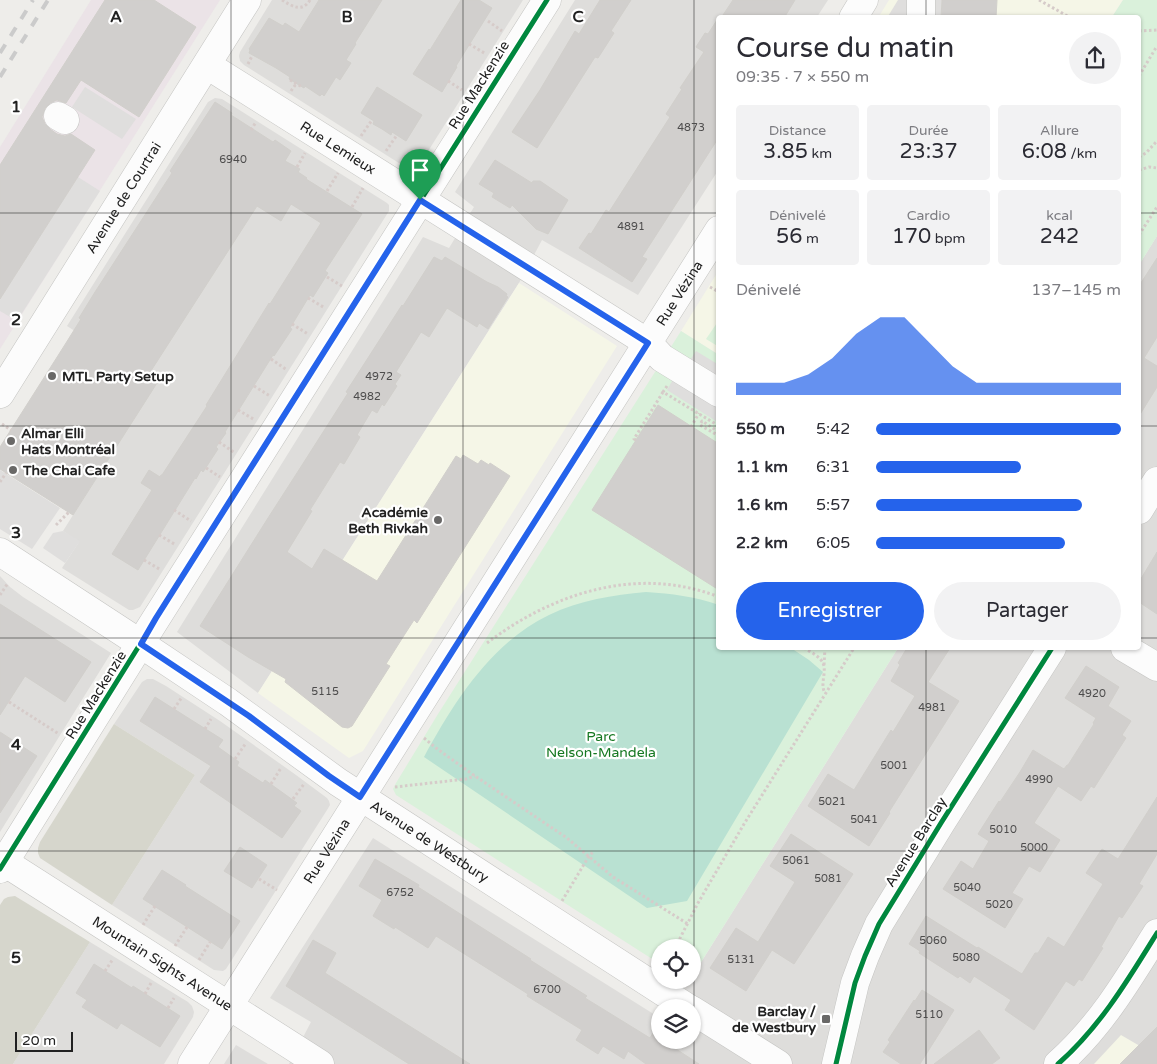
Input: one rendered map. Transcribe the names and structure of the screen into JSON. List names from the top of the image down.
{
  "streets": {
    "street": [
      "Rue Mackenzie",
      "Rue Lemieux",
      "Avenue de Courtrai",
      "Rue Vézina",
      "Avenue de Westbury",
      "Avenue Barclay",
      "Mountain Sights Avenue"
    ]
  },
  "crossings": [
    ["Rue Mackenzie", "Rue Lemieux"],
    ["Rue Mackenzie", "Avenue de Westbury"],
    ["Rue Mackenzie", "Mountain Sights Avenue"],
    ["Rue Lemieux", "Avenue de Courtrai"],
    ["Rue Lemieux", "Rue Vézina"],
    ["Rue Vézina", "Avenue de Westbury"],
    ["Rue Vézina", "Mountain Sights Avenue"]
  ],
  "parks": ["Parc Nelson-Mandela"],
  "places": {
    "other": [
      "MTL Party Setup",
      "Almar Elli Hats Montréal",
      "The Chai Cafe",
      "Académie Beth Rivkah"
    ],
    "transit": ["Barclay / de Westbury"]
  },
  "house_numbers": [
    "4873",
    "6940",
    "4891",
    "4972",
    "4982",
    "5115",
    "4920",
    "4981",
    "5001",
    "4990",
    "5021",
    "5041",
    "5010",
    "5000",
    "5061",
    "5081",
    "5040",
    "6752",
    "5020",
    "5060",
    "5080",
    "5131",
    "6700",
    "5110"
  ],
  "scale_bar": "20 m",
  "page": {
    "heading": ["Course du matin", "09:35 · 7 × 550 m"],
    "stats": [
      ["Distance", "3.85 km"],
      ["Durée", "23:37"],
      ["Allure", "6:08 /km"],
      ["Dénivelé", "56 m"],
      ["Cardio", "170 bpm"],
      ["kcal", "242"]
    ],
    "chart": ["Dénivelé", "137–145 m"],
    "list": [
      {
        "name": "550 m",
        "note": "5:42"
      },
      {
        "name": "1.1 km",
        "note": "6:31"
      },
      {
        "name": "1.6 km",
        "note": "5:57"
      },
      {
        "name": "2.2 km",
        "note": "6:05"
      }
    ],
    "buttons": ["Enregistrer", "Partager"],
    "scale": "20 m"
  },
  "grid": {
    "columns": ["A", "B", "C"],
    "rows": [
      "1",
      "2",
      "3",
      "4",
      "5"
    ]
  }
}
